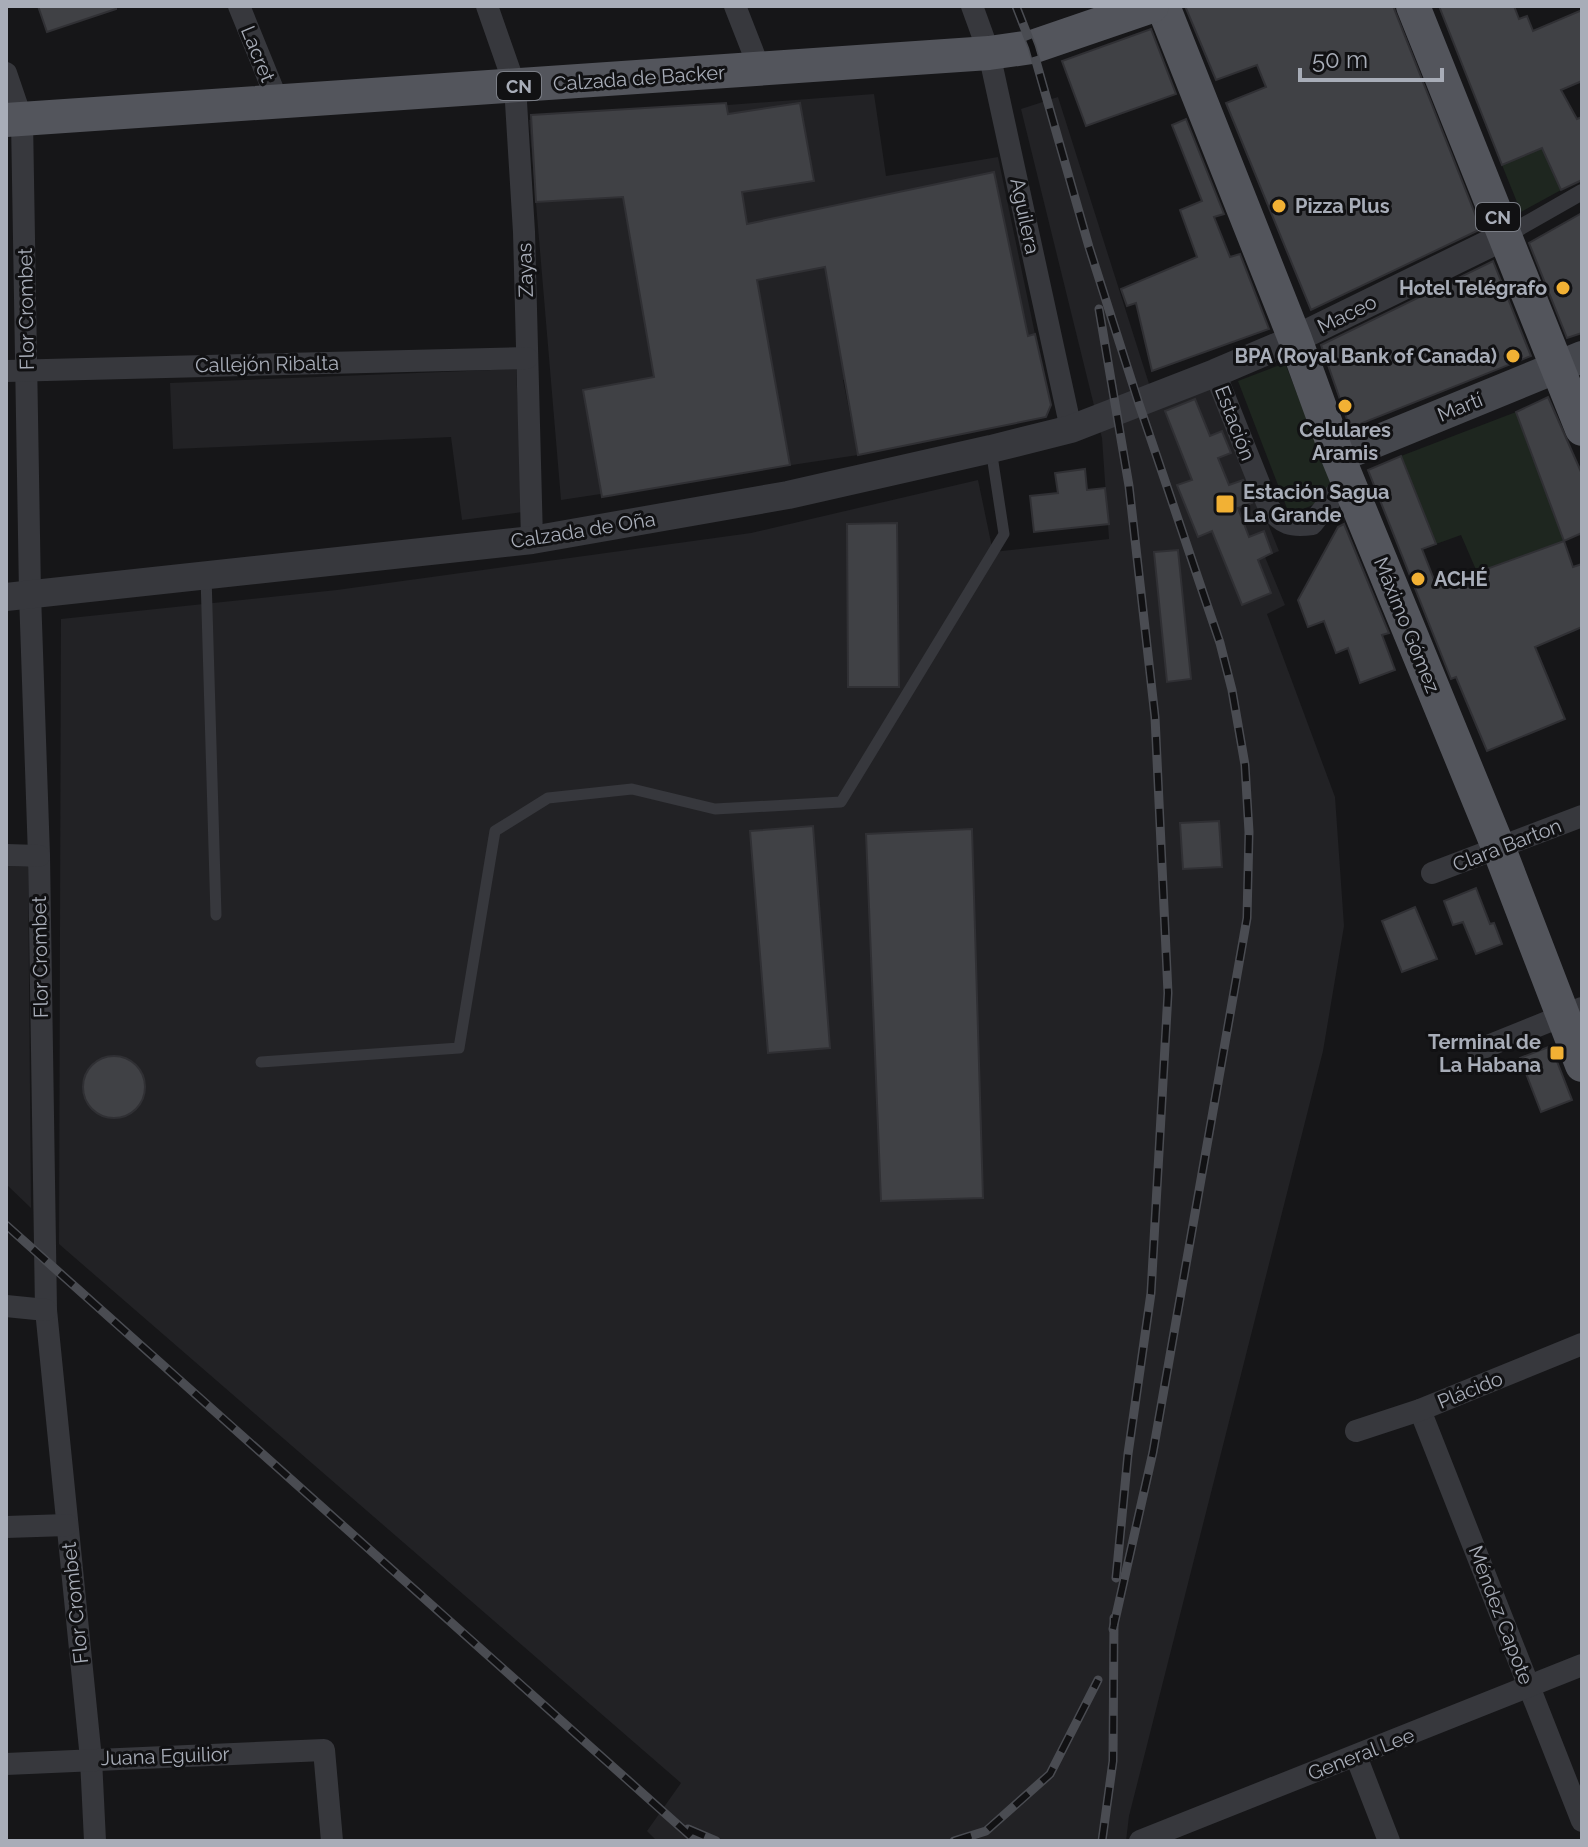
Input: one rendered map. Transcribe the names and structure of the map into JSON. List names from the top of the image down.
{
  "streets": {
    "main road": [
      "Calzada de Backer",
      "CN",
      "Martí",
      "Máximo Gómez"
    ],
    "street": [
      "Lacret",
      "Aguilera",
      "Zayas",
      "Flor Crombet",
      "Maceo",
      "Callejón Ribalta",
      "Estación",
      "Calzada de Oña",
      "Clara Barton",
      "Plácido",
      "Méndez Capote",
      "General Lee",
      "Juana Eguilior"
    ]
  },
  "crossings": [
    ["Lacret", "Calzada de Backer"],
    ["Calzada de Backer", "Aguilera"],
    ["Calzada de Backer", "Zayas"],
    ["Calzada de Backer", "Flor Crombet"],
    ["CN", "Maceo"],
    ["CN", "Martí"],
    ["Aguilera", "Calzada de Oña"],
    ["Zayas", "Callejón Ribalta"],
    ["Zayas", "Calzada de Oña"],
    ["Flor Crombet", "Callejón Ribalta"],
    ["Flor Crombet", "Calzada de Oña"],
    ["Flor Crombet", "Juana Eguilior"],
    ["Maceo", "Estación"],
    ["Maceo", "Calzada de Oña"],
    ["Maceo", "Máximo Gómez"],
    ["Martí", "Estación"],
    ["Martí", "Máximo Gómez"],
    ["Estación", "Máximo Gómez"],
    ["Máximo Gómez", "Clara Barton"],
    ["Plácido", "Méndez Capote"],
    ["Méndez Capote", "General Lee"]
  ],
  "places": {
    "other": [
      "Pizza Plus",
      "Hotel Telégrafo",
      "BPA (Royal Bank of Canada)",
      "Celulares Aramis",
      "ACHÉ"
    ],
    "transit": ["Estación Sagua La Grande", "Terminal de La Habana"]
  },
  "scale_bar": "50 m"
}
